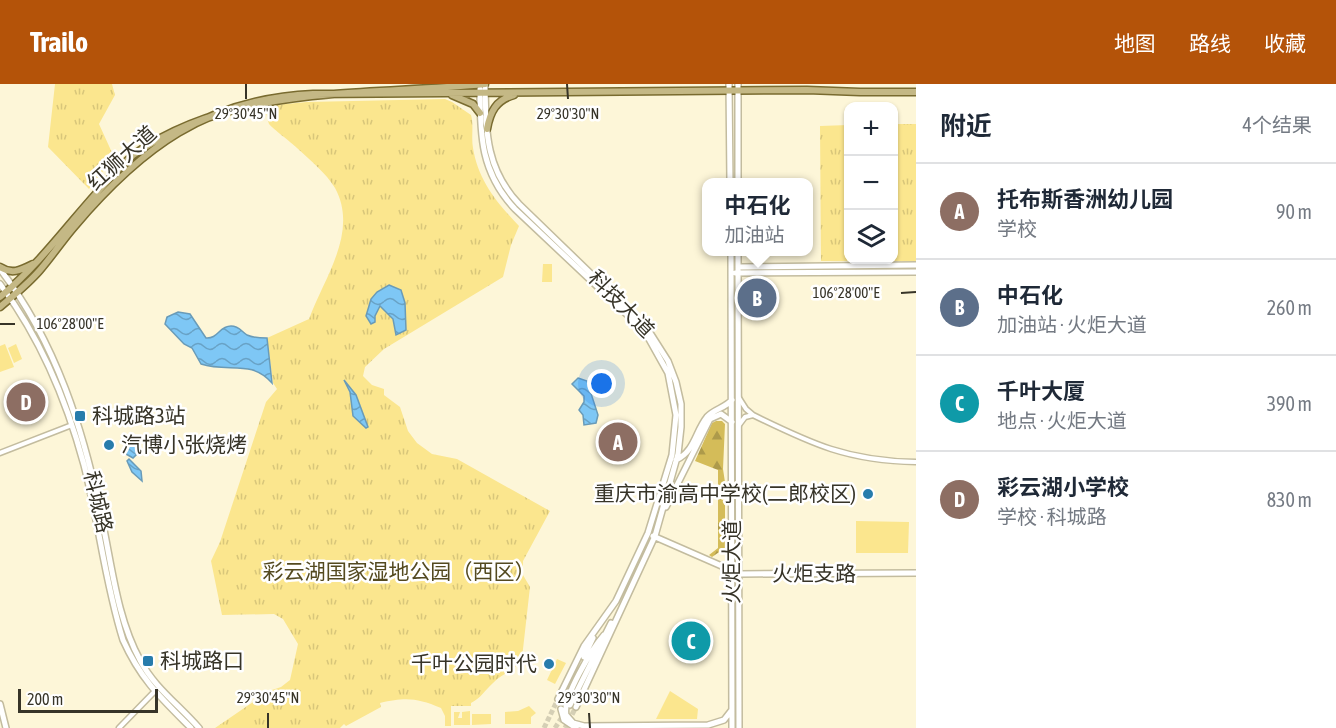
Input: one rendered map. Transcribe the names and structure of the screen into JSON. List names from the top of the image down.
{
  "streets": {
    "main road": [
      "红狮大道",
      "科技大道",
      "科城路",
      "火炬大道",
      "火炬支路"
    ]
  },
  "crossings": [
    ["红狮大道", "科技大道"],
    ["红狮大道", "科城路"],
    ["科技大道", "火炬支路"],
    ["火炬大道", "火炬支路"]
  ],
  "parks": ["彩云湖国家湿地公园（西区）"],
  "places": {
    "transit": ["科城路3站", "科城路口"],
    "other": ["汽博小张烧烤", "重庆市渝高中学校(二郎校区)", "千叶公园时代"]
  },
  "scale_bar": "200 m",
  "page": {
    "header": "Trailo",
    "nav": ["地图", "路线", "收藏"],
    "heading": ["附近", "4个结果"],
    "map_buttons": ["+", "−"],
    "list": [
      {
        "mark": "A",
        "name": "托布斯香洲幼儿园",
        "note": "学校",
        "value": "90 m"
      },
      {
        "mark": "B",
        "name": "中石化",
        "note": "加油站 · 火炬大道",
        "value": "260 m"
      },
      {
        "mark": "C",
        "name": "千叶大厦",
        "note": "地点 · 火炬大道",
        "value": "390 m"
      },
      {
        "mark": "D",
        "name": "彩云湖小学校",
        "note": "学校 · 科城路",
        "value": "830 m"
      }
    ],
    "popup": ["中石化", "加油站"],
    "pins": [
      "B",
      "D",
      "A",
      "C"
    ],
    "scale": "200 m"
  },
  "coordinates": ["29°30'45\"N", "29°30'30\"N", "106°28'00\"E"]
}
